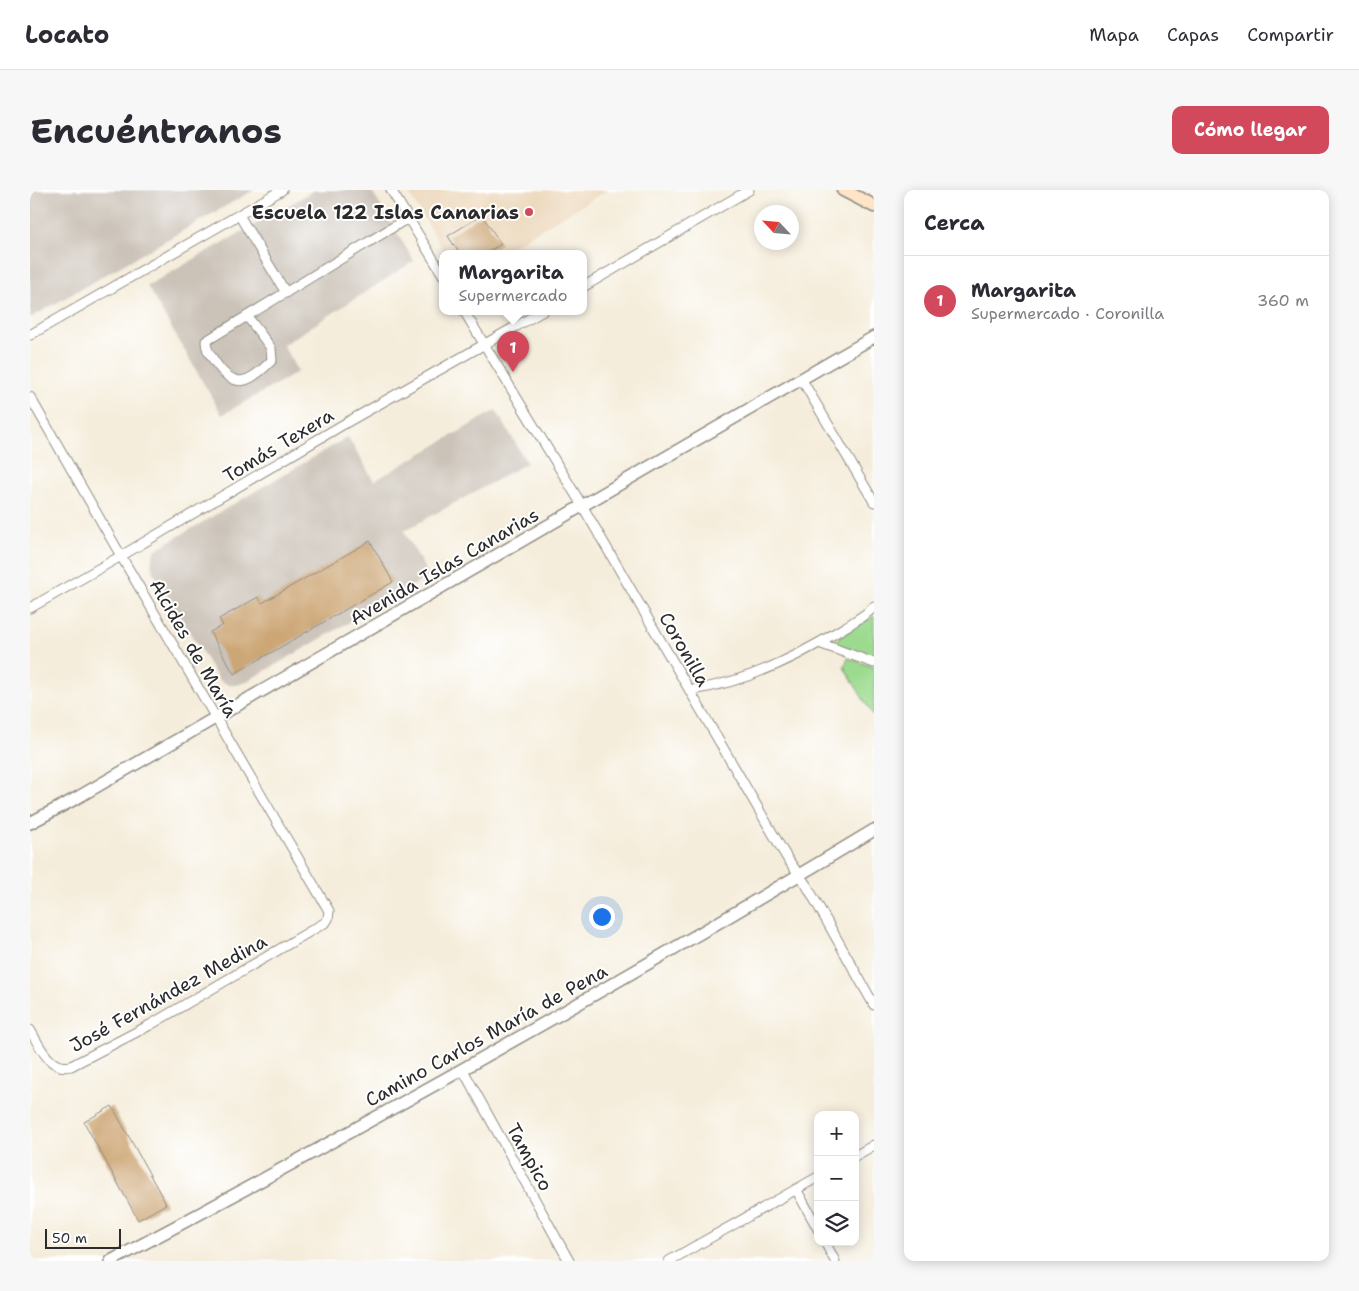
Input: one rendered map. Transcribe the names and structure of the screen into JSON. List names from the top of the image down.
{
  "streets": {
    "street": [
      "Tomás Texera",
      "Avenida Islas Canarias",
      "Alcides de María",
      "Coronilla",
      "José Fernández Medina",
      "Camino Carlos María de Pena",
      "Tampico"
    ]
  },
  "crossings": [
    ["Tomás Texera", "Alcides de María"],
    ["Tomás Texera", "Coronilla"],
    ["Avenida Islas Canarias", "Alcides de María"],
    ["Avenida Islas Canarias", "Coronilla"],
    ["Alcides de María", "José Fernández Medina"],
    ["Coronilla", "Camino Carlos María de Pena"],
    ["Camino Carlos María de Pena", "Tampico"]
  ],
  "places": ["Escuela 122 Islas Canarias"],
  "scale_bar": "50 m",
  "north": "top left",
  "page": {
    "header": "Locato",
    "nav": ["Mapa", "Capas", "Compartir"],
    "buttons": "Cómo llegar",
    "title": "Encuéntranos",
    "heading": "Cerca",
    "popup": ["Margarita", "Supermercado"],
    "list": [
      {
        "mark": "1",
        "name": "Margarita",
        "note": "Supermercado · Coronilla",
        "value": "360 m"
      }
    ],
    "pins": "1",
    "map_buttons": ["+", "−"],
    "scale": "50 m"
  }
}
